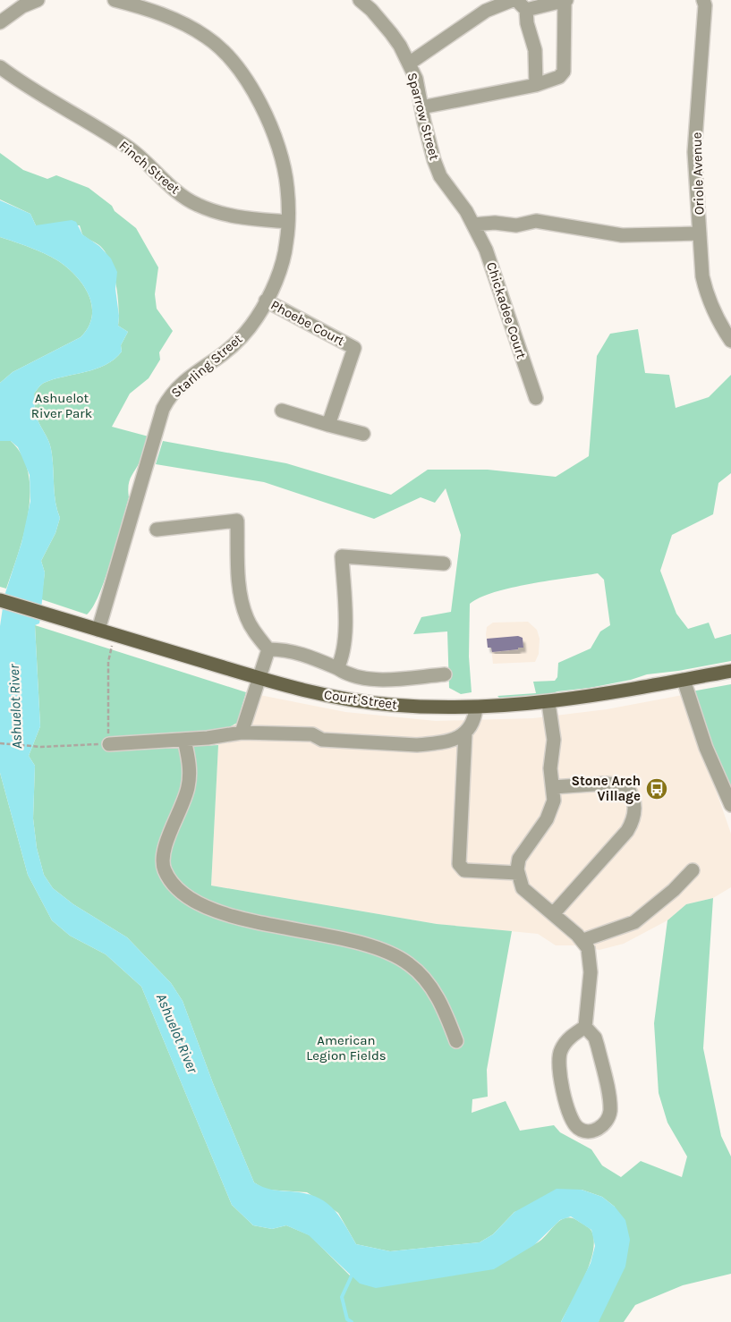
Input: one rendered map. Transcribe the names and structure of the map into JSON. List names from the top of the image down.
{
  "streets": {
    "main road": ["Court Street"],
    "street": [
      "Sparrow Street",
      "Finch Street",
      "Oriole Avenue",
      "Chickadee Court",
      "Phoebe Court",
      "Starling Street"
    ]
  },
  "crossings": [
    ["Sparrow Street", "Chickadee Court"],
    ["Finch Street", "Starling Street"],
    ["Phoebe Court", "Starling Street"],
    ["Starling Street", "Court Street"]
  ],
  "water": ["Ashuelot River"],
  "parks": ["Ashuelot River Park", "American Legion Fields"],
  "places": {
    "bus stop": ["Stone Arch Village"]
  }
}
